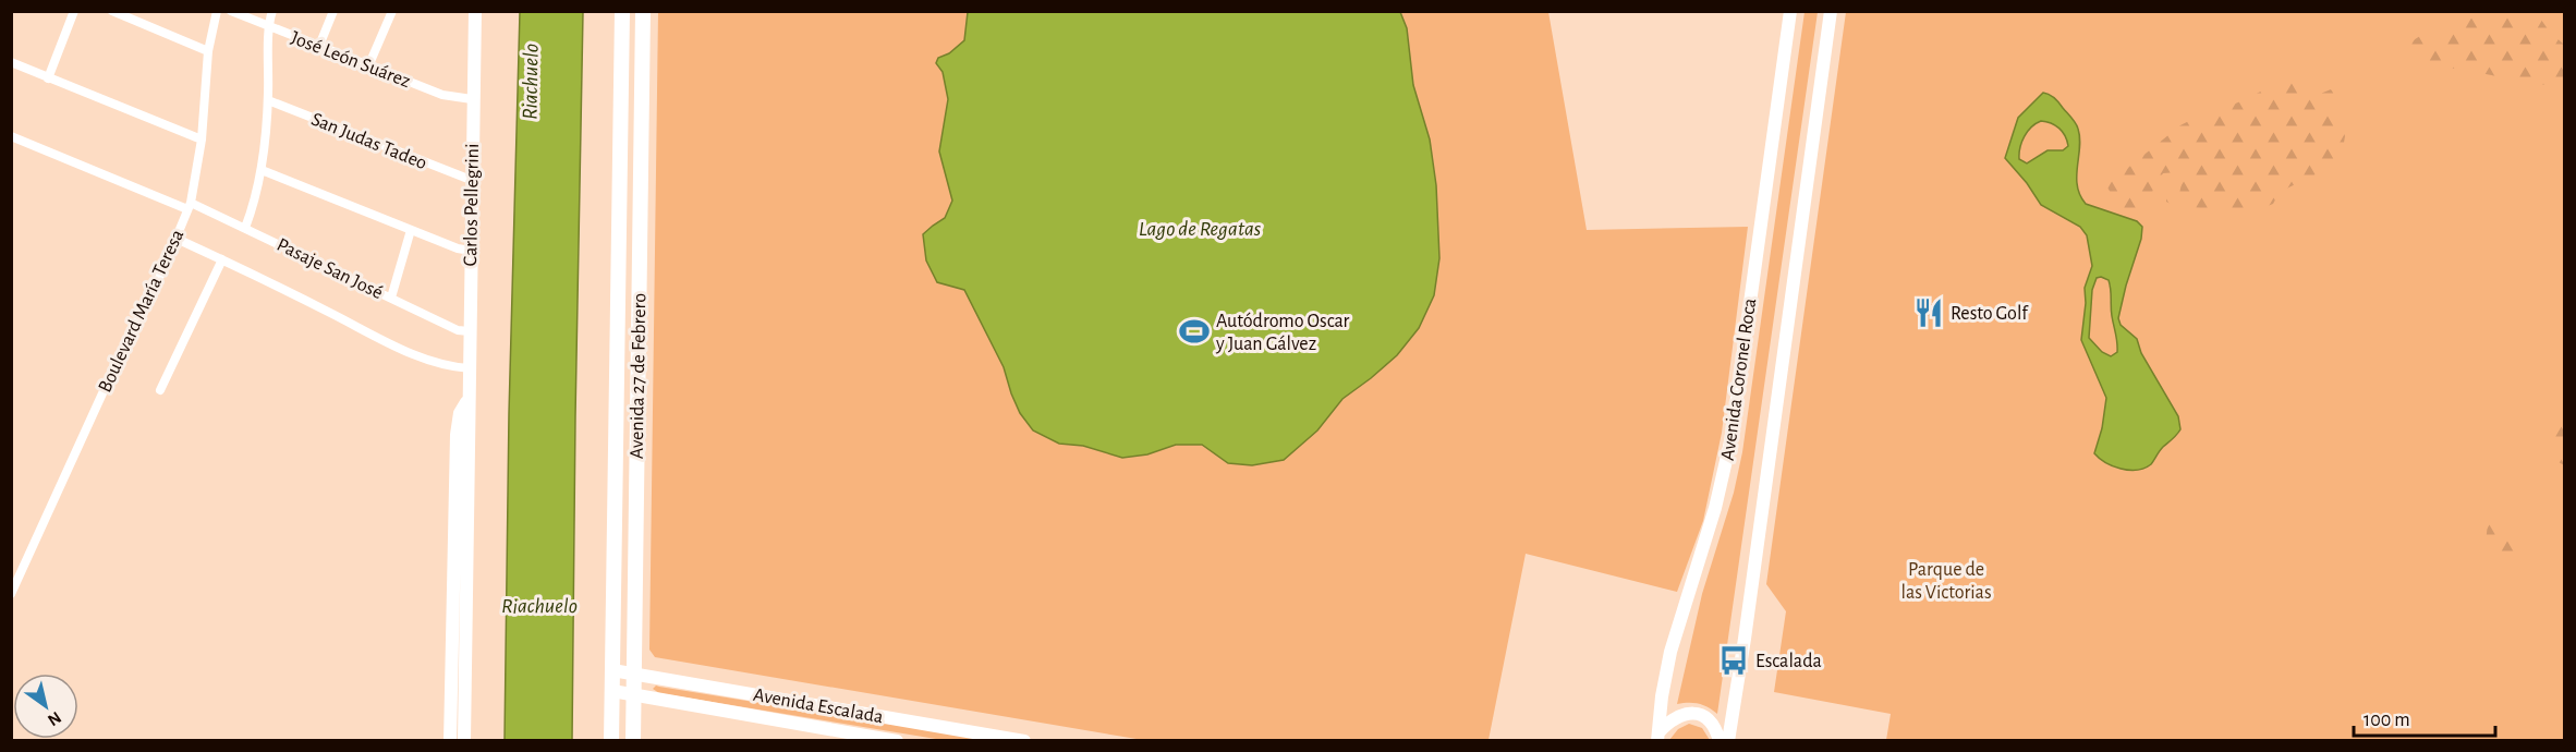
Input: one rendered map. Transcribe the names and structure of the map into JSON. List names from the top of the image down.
{
  "streets": {
    "main road": [
      "Carlos Pellegrini",
      "Avenida 27 de Febrero",
      "Avenida Coronel Roca",
      "Avenida Escalada"
    ],
    "street": [
      "José León Suárez",
      "San Judas Tadeo",
      "Pasaje San José",
      "Boulevard María Teresa"
    ]
  },
  "crossings": [
    ["José León Suárez", "Carlos Pellegrini"],
    ["San Judas Tadeo", "Carlos Pellegrini"],
    ["Carlos Pellegrini", "Pasaje San José"],
    ["Pasaje San José", "Boulevard María Teresa"],
    ["Avenida 27 de Febrero", "Avenida Escalada"]
  ],
  "water": ["Riachuelo", "Lago de Regatas"],
  "parks": ["Parque de las Victorias"],
  "places": {
    "restaurant": ["Resto Golf"],
    "sports": ["Autódromo Oscar y Juan Gálvez"],
    "bus stop": ["Escalada"]
  },
  "scale_bar": "100 m",
  "north": "bottom right"
}
